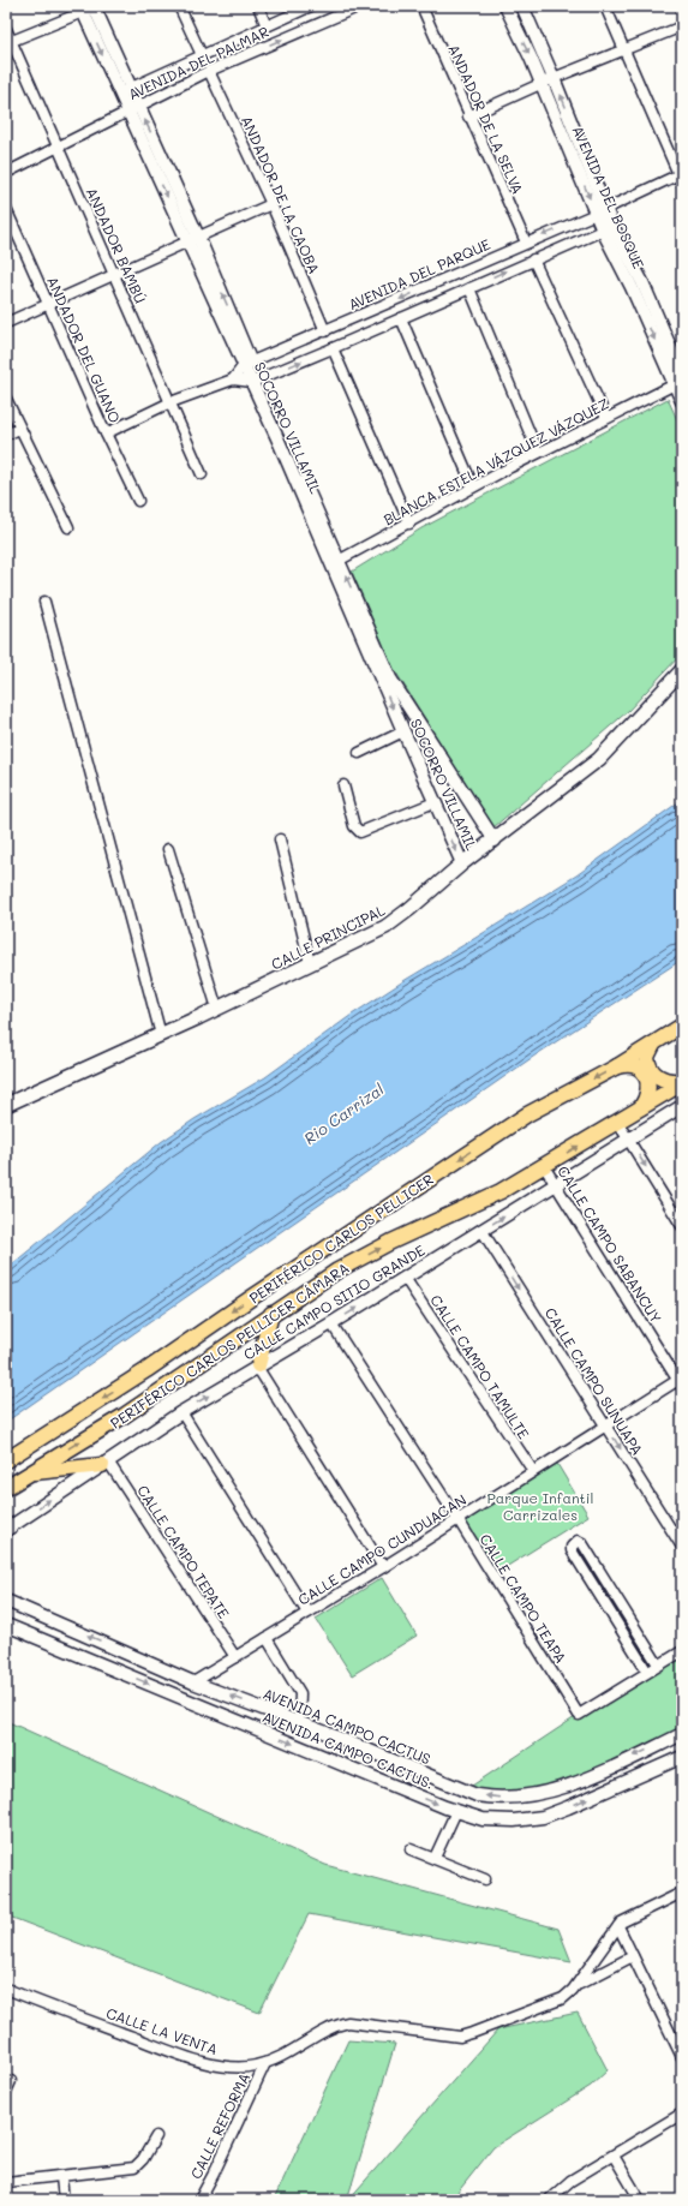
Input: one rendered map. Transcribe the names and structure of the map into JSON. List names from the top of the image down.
{
  "streets": {
    "main road": ["CALLE PRINCIPAL", "PERIFÉRICO CARLOS PELLICER", "PERIFÉRICO CARLOS PELLICER CÁMARA"],
    "street": [
      "AVENIDA DEL PALMAR",
      "ANDADOR DE LA SELVA",
      "ANDADOR DE LA CAOBA",
      "AVENIDA DEL BOSQUE",
      "ANDADOR BAMBÚ",
      "AVENIDA DEL PARQUE",
      "ANDADOR DEL GUANO",
      "SOCORRO VILLAMIL",
      "BLANCA ESTELA VÁZQUEZ VÁZQUEZ",
      "CALLE CAMPO SABANCUY",
      "CALLE CAMPO SITIO GRANDE",
      "CALLE CAMPO TAMULTE",
      "CALLE CAMPO SUNUAPA",
      "CALLE CAMPO CUNDUACAN",
      "CALLE CAMPO TEPATE",
      "CALLE CAMPO TEAPA",
      "AVENIDA CAMPO CACTUS",
      "AVENIDA CAMPO CACTUS.",
      "CALLE LA VENTA",
      "CALLE REFORMA"
    ]
  },
  "crossings": [
    ["AVENIDA DEL PALMAR", "ANDADOR DE LA CAOBA"],
    ["AVENIDA DEL PALMAR", "ANDADOR BAMBÚ"],
    ["AVENIDA DEL PALMAR", "SOCORRO VILLAMIL"],
    ["ANDADOR DE LA SELVA", "AVENIDA DEL PARQUE"],
    ["ANDADOR DE LA CAOBA", "AVENIDA DEL PARQUE"],
    ["AVENIDA DEL BOSQUE", "AVENIDA DEL PARQUE"],
    ["AVENIDA DEL BOSQUE", "BLANCA ESTELA VÁZQUEZ VÁZQUEZ"],
    ["AVENIDA DEL PARQUE", "SOCORRO VILLAMIL"],
    ["SOCORRO VILLAMIL", "BLANCA ESTELA VÁZQUEZ VÁZQUEZ"],
    ["SOCORRO VILLAMIL", "CALLE PRINCIPAL"],
    ["CALLE CAMPO SABANCUY", "CALLE CAMPO SITIO GRANDE"],
    ["CALLE CAMPO SABANCUY", "PERIFÉRICO CARLOS PELLICER CÁMARA"],
    ["CALLE CAMPO SABANCUY", "CALLE CAMPO CUNDUACAN"],
    ["CALLE CAMPO SITIO GRANDE", "CALLE CAMPO TAMULTE"],
    ["CALLE CAMPO SITIO GRANDE", "CALLE CAMPO SUNUAPA"],
    ["CALLE CAMPO SITIO GRANDE", "CALLE CAMPO TEPATE"],
    ["CALLE CAMPO SITIO GRANDE", "CALLE CAMPO TEAPA"],
    ["CALLE CAMPO TAMULTE", "CALLE CAMPO CUNDUACAN"],
    ["CALLE CAMPO SUNUAPA", "CALLE CAMPO CUNDUACAN"],
    ["CALLE CAMPO CUNDUACAN", "CALLE CAMPO TEPATE"],
    ["CALLE CAMPO CUNDUACAN", "CALLE CAMPO TEAPA"],
    ["CALLE CAMPO CUNDUACAN", "AVENIDA CAMPO CACTUS"],
    ["CALLE LA VENTA", "CALLE REFORMA"]
  ],
  "one_way": [
    "PERIFÉRICO CARLOS PELLICER",
    "CALLE CAMPO SITIO GRANDE",
    "PERIFÉRICO CARLOS PELLICER CÁMARA",
    "CALLE CAMPO SUNUAPA",
    "AVENIDA CAMPO CACTUS",
    "AVENIDA CAMPO CACTUS."
  ],
  "water": ["Rio Carrizal"],
  "parks": ["Parque Infantil Carrizales"]
}
